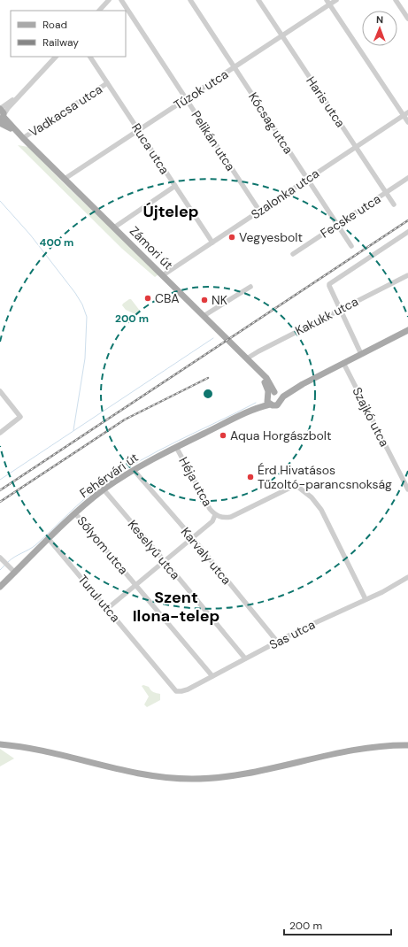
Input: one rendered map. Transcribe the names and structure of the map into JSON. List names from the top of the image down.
{
  "streets": {
    "main road": ["Zámori út", "Fehérvári út"],
    "street": [
      "Túzok utca",
      "Haris utca",
      "Vadkacsa utca",
      "Kócsag utca",
      "Pelikán utca",
      "Ruca utca",
      "Szalonka utca",
      "Fecske utca",
      "Kakukk utca",
      "Szajkó utca",
      "Héja utca",
      "Sólyom utca",
      "Keselyű utca",
      "Karvaly utca",
      "Turul utca",
      "Sas utca"
    ]
  },
  "crossings": [
    ["Túzok utca", "Haris utca"],
    ["Túzok utca", "Kócsag utca"],
    ["Túzok utca", "Pelikán utca"],
    ["Túzok utca", "Ruca utca"],
    ["Túzok utca", "Zámori út"],
    ["Haris utca", "Szalonka utca"],
    ["Haris utca", "Fecske utca"],
    ["Vadkacsa utca", "Ruca utca"],
    ["Vadkacsa utca", "Zámori út"],
    ["Kócsag utca", "Szalonka utca"],
    ["Kócsag utca", "Fecske utca"],
    ["Pelikán utca", "Szalonka utca"],
    ["Ruca utca", "Szalonka utca"],
    ["Szalonka utca", "Zámori út"],
    ["Zámori út", "Kakukk utca"],
    ["Zámori út", "Fehérvári út"],
    ["Fehérvári út", "Héja utca"],
    ["Fehérvári út", "Sólyom utca"],
    ["Fehérvári út", "Keselyű utca"],
    ["Fehérvári út", "Karvaly utca"],
    ["Fehérvári út", "Turul utca"],
    ["Sólyom utca", "Sas utca"],
    ["Keselyű utca", "Sas utca"],
    ["Karvaly utca", "Sas utca"],
    ["Turul utca", "Sas utca"]
  ],
  "districts": ["Újtelep", "Szent Ilona-telep"],
  "places": [
    "Vegyesbolt",
    "CBA",
    "NK",
    "Aqua Horgászbolt",
    "Érd Hivatásos Tűzoltó-parancsnokság"
  ],
  "legend": ["Road", "Railway"],
  "scale_bar": "200 m",
  "north": "top",
  "rings": ["400 m", "200 m"]
}
